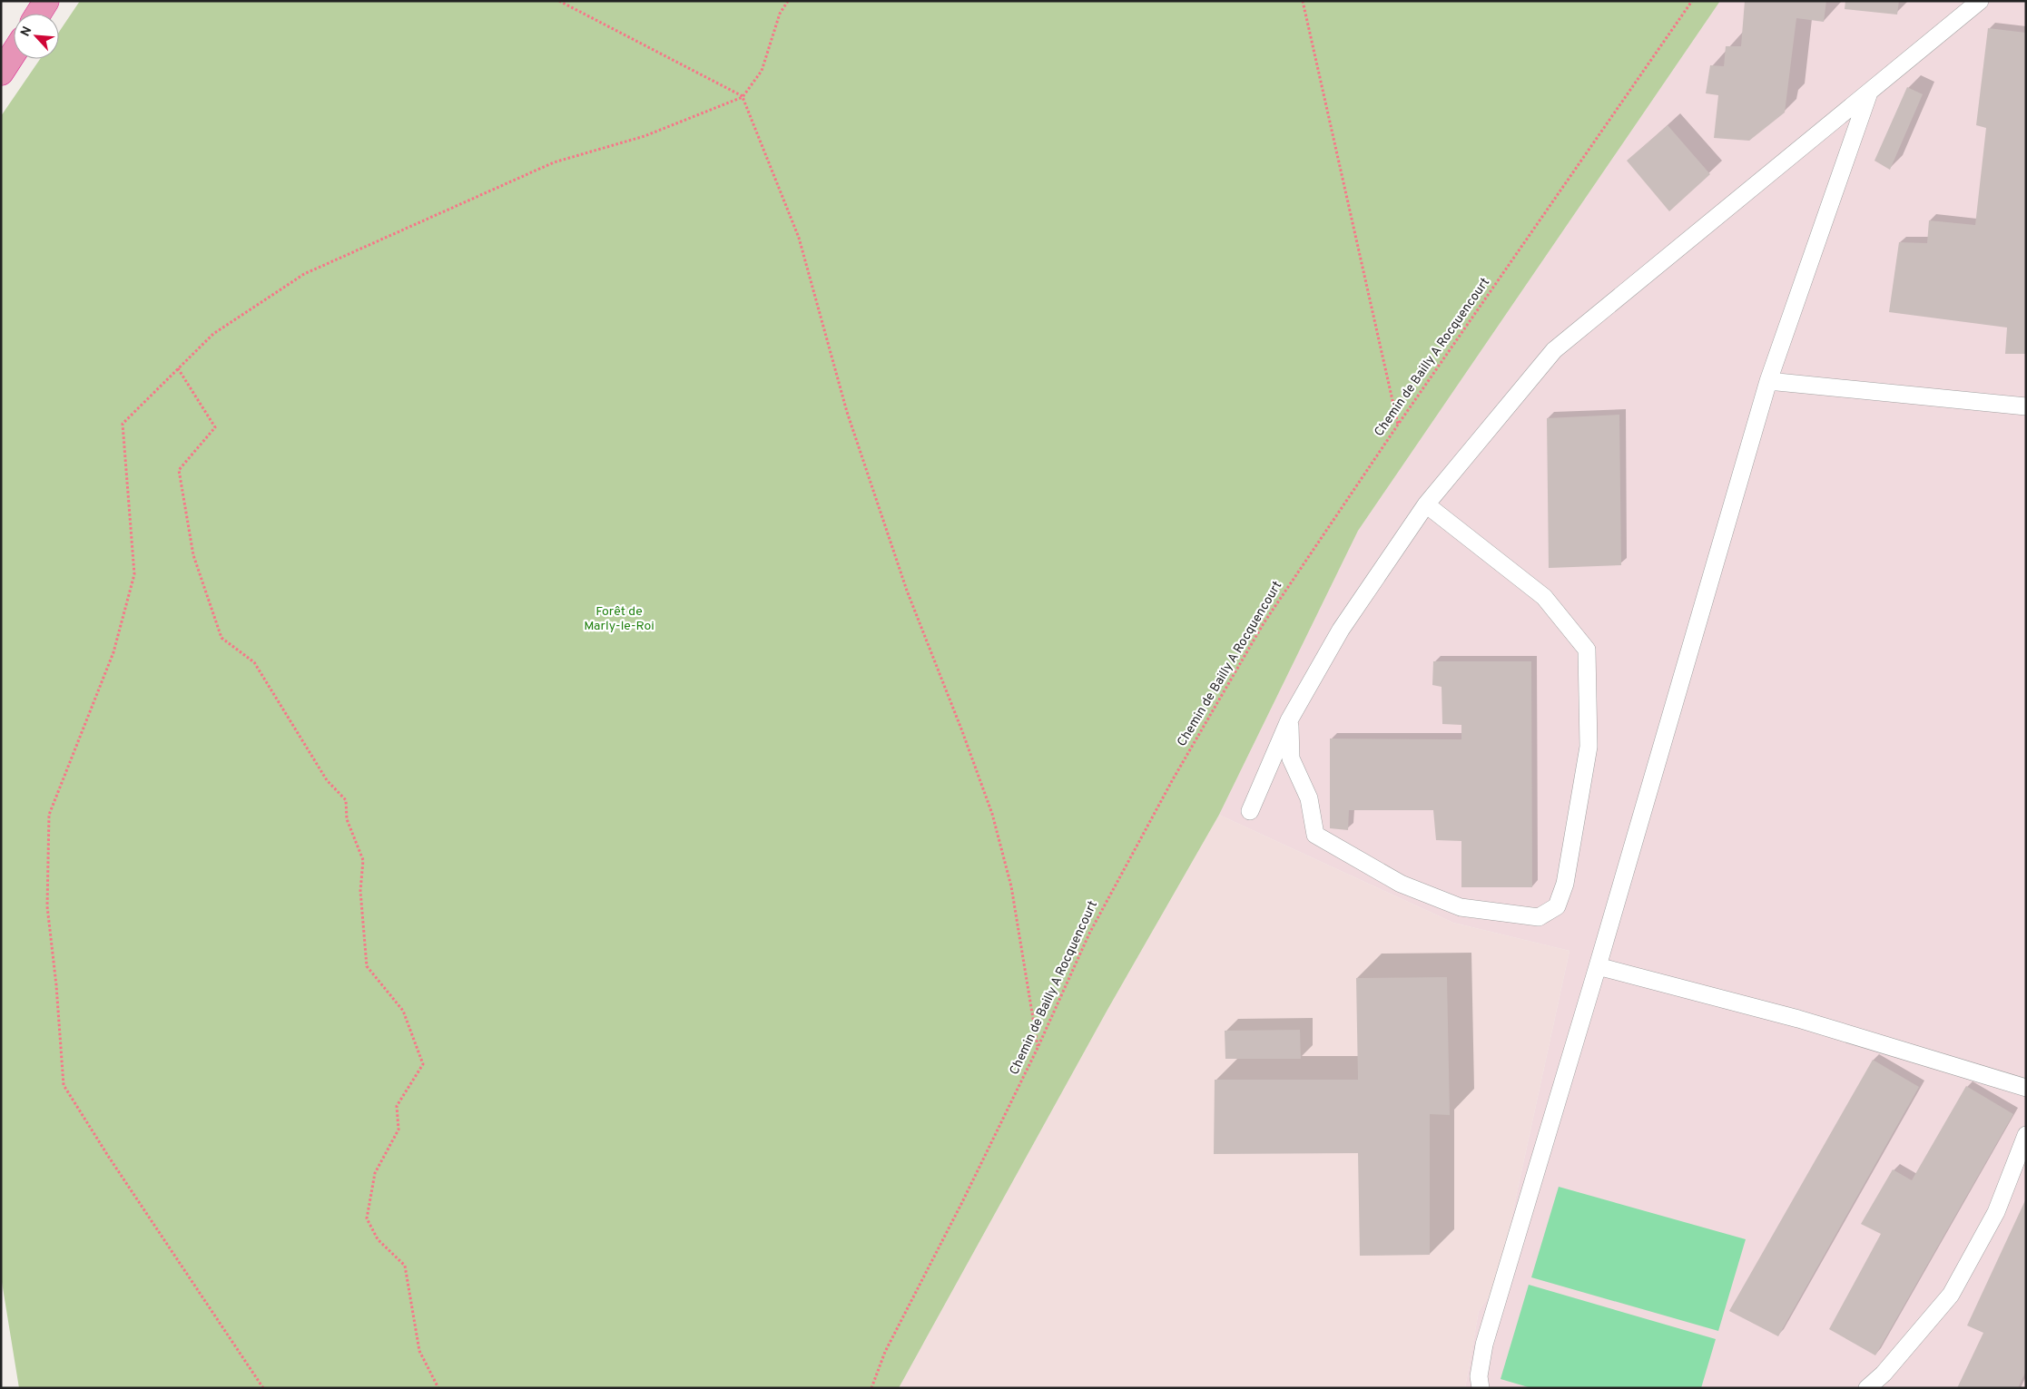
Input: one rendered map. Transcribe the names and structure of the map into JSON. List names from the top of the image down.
{
  "streets": {
    "path": ["Chemin de Bailly A Rocquencourt"]
  },
  "parks": ["Forêt de Marly-le-Roi"],
  "north": "top left"
}
